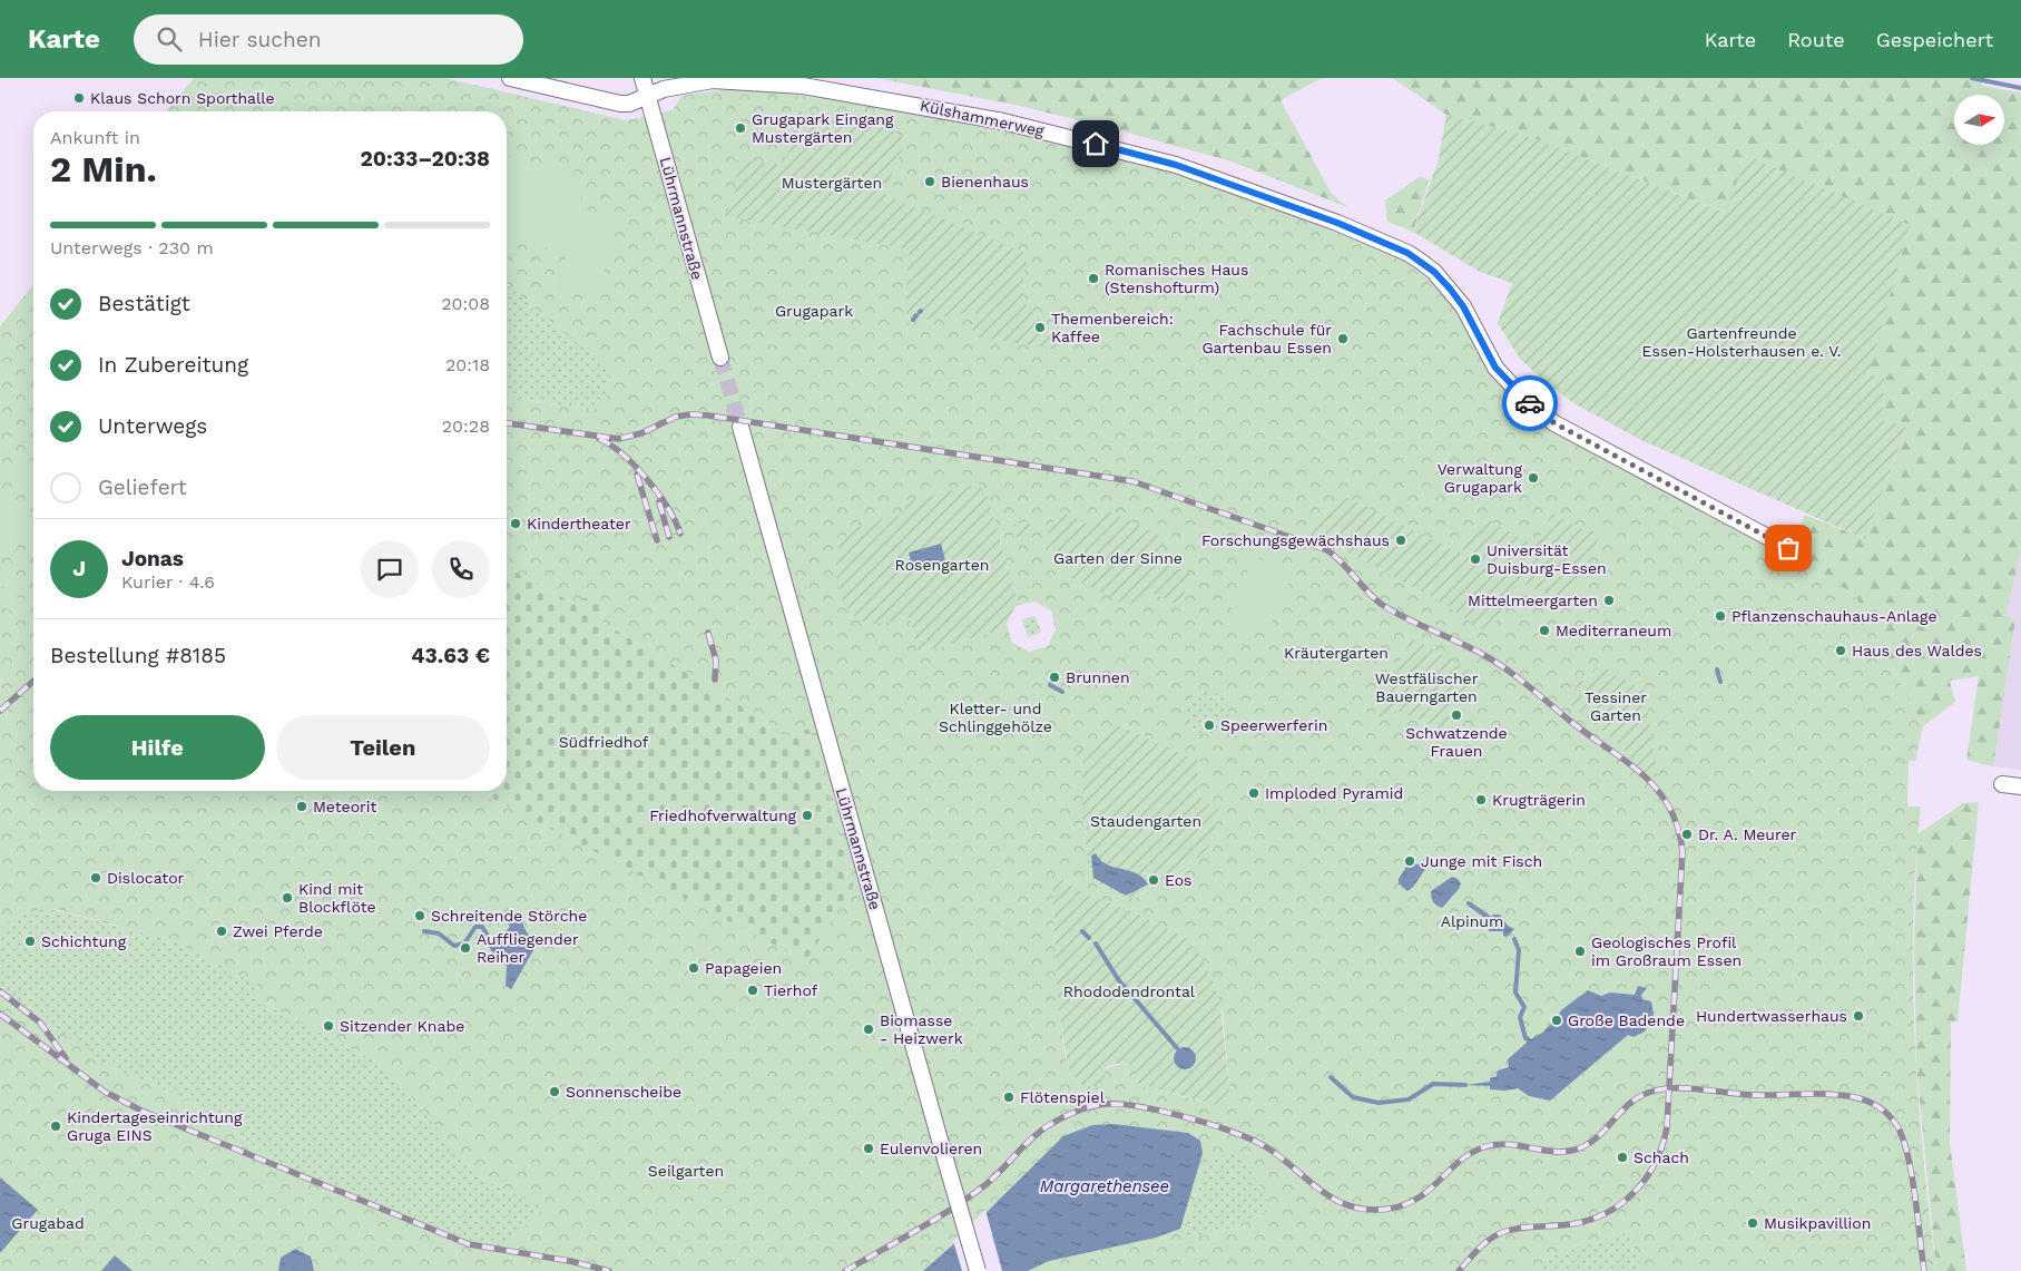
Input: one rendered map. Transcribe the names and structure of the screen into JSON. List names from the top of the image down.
{
  "streets": {
    "street": ["Külshammerweg", "Lührmannstraße"]
  },
  "crossings": [
    ["Külshammerweg", "Lührmannstraße"]
  ],
  "water": ["Margarethensee"],
  "parks": [
    "Mustergärten",
    "Grugapark",
    "Gartenfreunde Essen-Holsterhausen e. V.",
    "Garten der Sinne",
    "Rosengarten",
    "Kräutergarten",
    "Westfälischer Bauerngarten",
    "Tessiner Garten",
    "Kletter- und Schlinggehölze",
    "Südfriedhof",
    "Staudengarten",
    "Alpinum",
    "Rhododendrontal",
    "Seilgarten",
    "Grugabad"
  ],
  "places": [
    "Klaus Schorn Sporthalle",
    "Grugapark Eingang Mustergärten",
    "Bienenhaus",
    "Romanisches Haus (Stenshofturm)",
    "Themenbereich: Kaffee",
    "Fachschule für Gartenbau Essen",
    "Verwaltung Grugapark",
    "Kindertheater",
    "Forschungsgewächshaus",
    "Universität Duisburg-Essen",
    "Mittelmeergarten",
    "Pflanzenschauhaus-Anlage",
    "Mediterraneum",
    "Haus des Waldes",
    "Brunnen",
    "Schwatzende Frauen",
    "Speerwerferin",
    "Imploded Pyramid",
    "Krugträgerin",
    "Meteorit",
    "Friedhofverwaltung",
    "Dr. A. Meurer",
    "Junge mit Fisch",
    "Dislocator",
    "Eos",
    "Kind mit Blockflöte",
    "Schreitende Störche",
    "Zwei Pferde",
    "Schichtung",
    "Auffliegender Reiher",
    "Geologisches Profil im Großraum Essen",
    "Papageien",
    "Tierhof",
    "Hundertwasserhaus",
    "Große Badende",
    "Sitzender Knabe",
    "Biomasse - Heizwerk",
    "Sonnenscheibe",
    "Flötenspiel",
    "Kindertageseinrichtung Gruga EINS",
    "Eulenvolieren",
    "Schach",
    "Musikpavillion"
  ],
  "north": "right",
  "page": {
    "header": "Karte",
    "search": "Hier suchen",
    "nav": ["Karte", "Route", "Gespeichert"],
    "heading": ["2 Min.", "Ankunft in", "20:33–20:38"],
    "panel": [
      "Jonas",
      "Kurier · 4.6",
      "Bestellung #8185",
      "43.63 €"
    ],
    "bar": "Unterwegs · 230 m",
    "list": [
      ["Bestätigt", "20:08"],
      ["In Zubereitung", "20:18"],
      ["Unterwegs", "20:28"],
      "Geliefert"
    ],
    "round": "J",
    "buttons": ["Hilfe", "Teilen"]
  }
}
